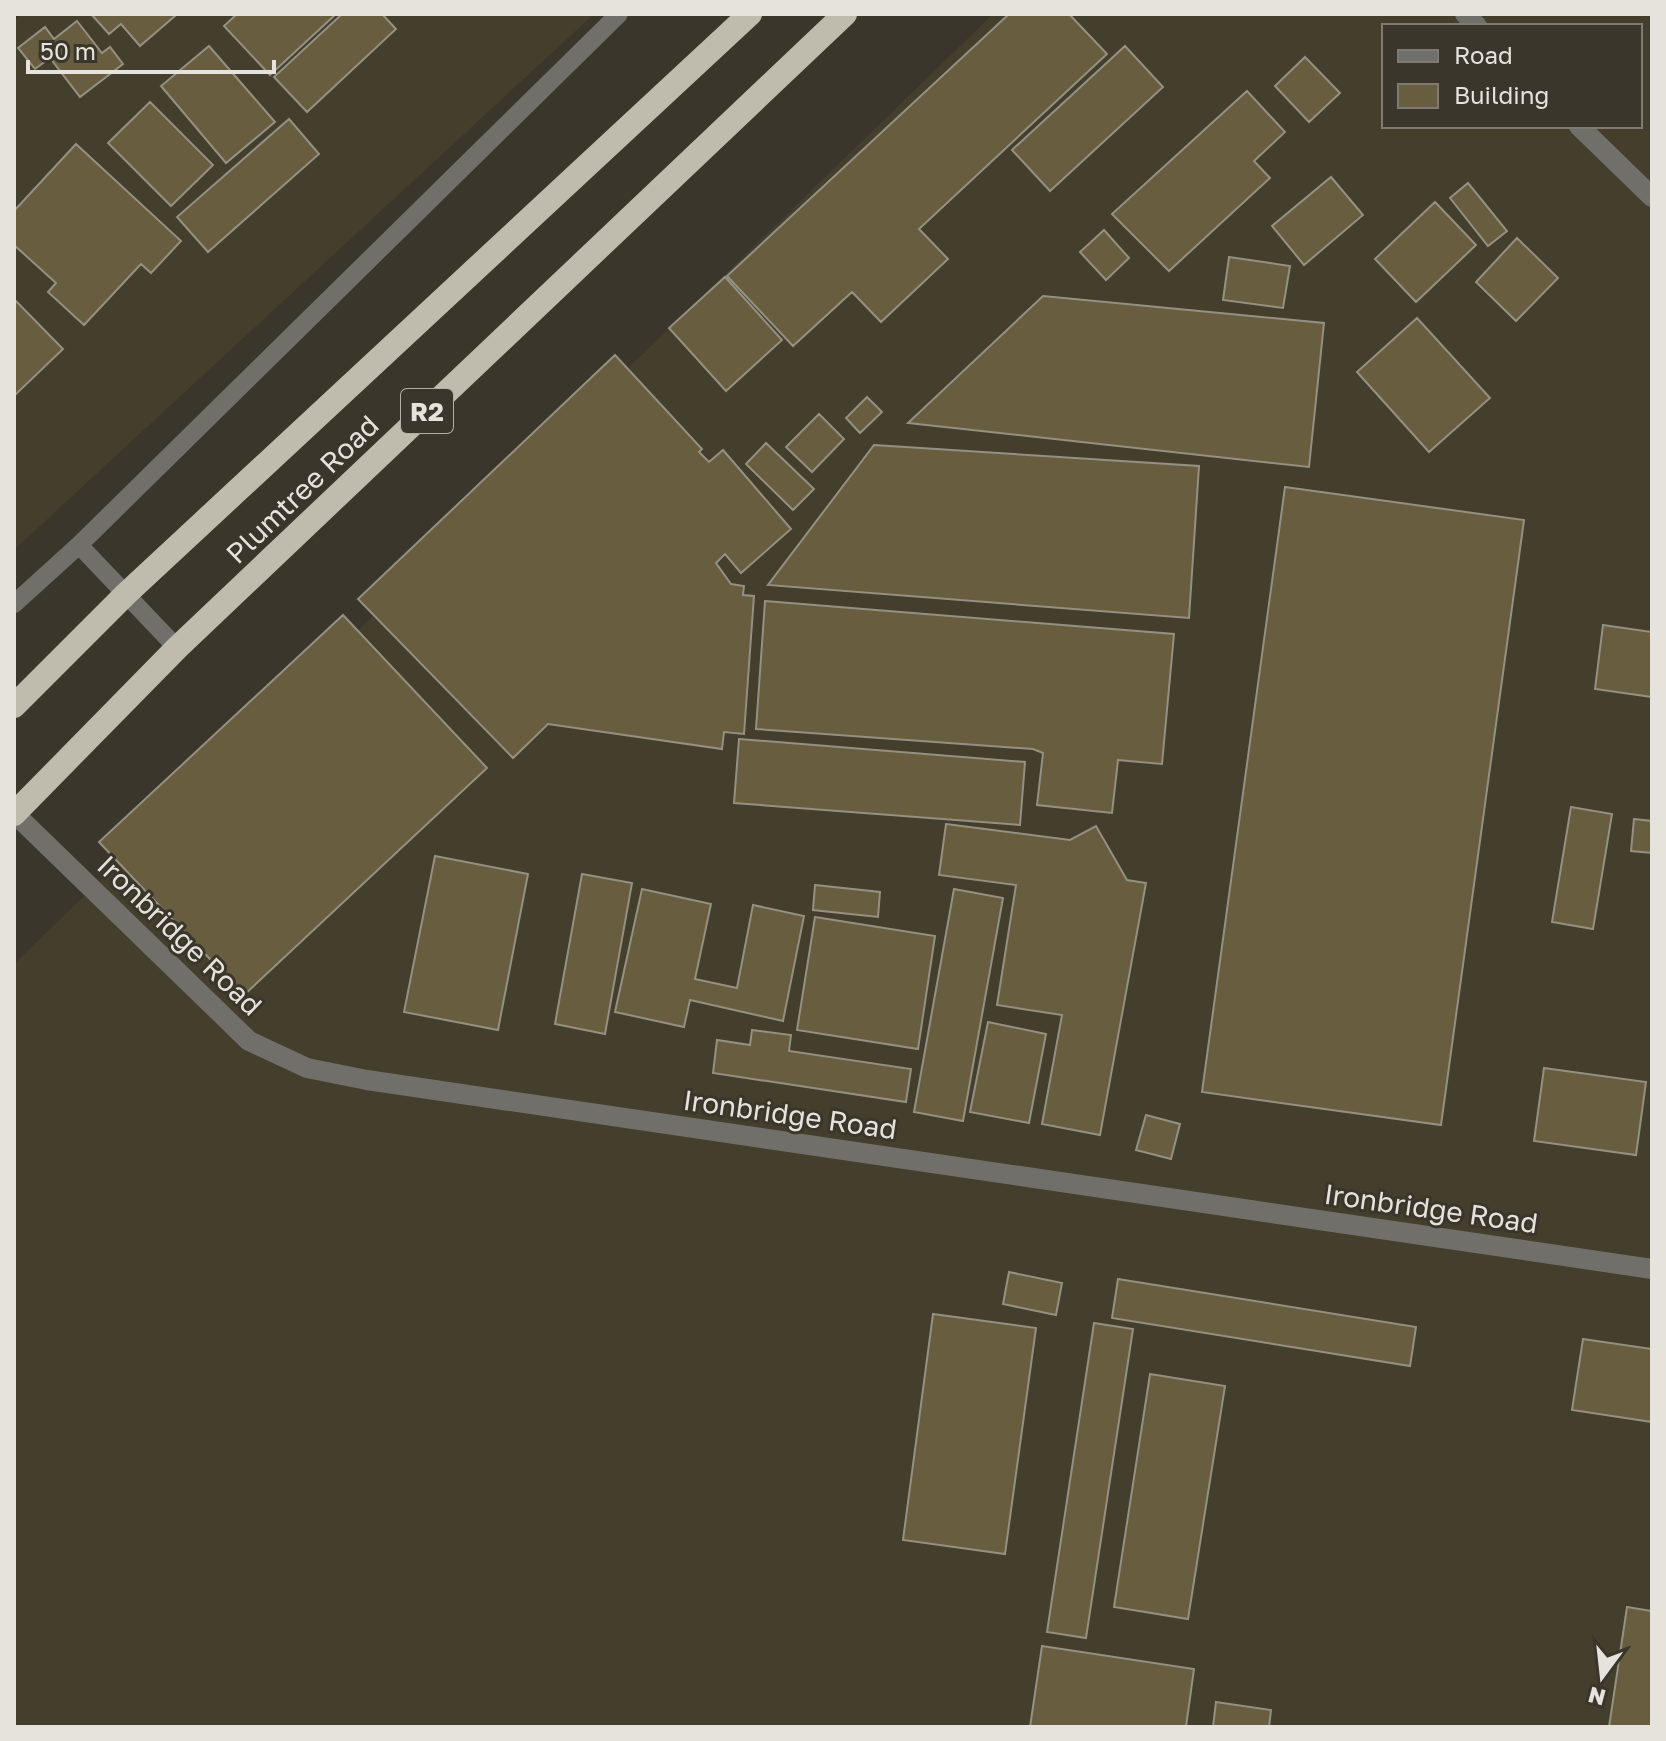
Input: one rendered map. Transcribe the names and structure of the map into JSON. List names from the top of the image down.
{
  "streets": {
    "highway": ["R2", "Plumtree Road"],
    "street": ["Ironbridge Road"]
  },
  "crossings": [
    ["Plumtree Road", "Ironbridge Road"]
  ],
  "legend": ["Road", "Building"],
  "scale_bar": "50 m",
  "north": "bottom"
}
